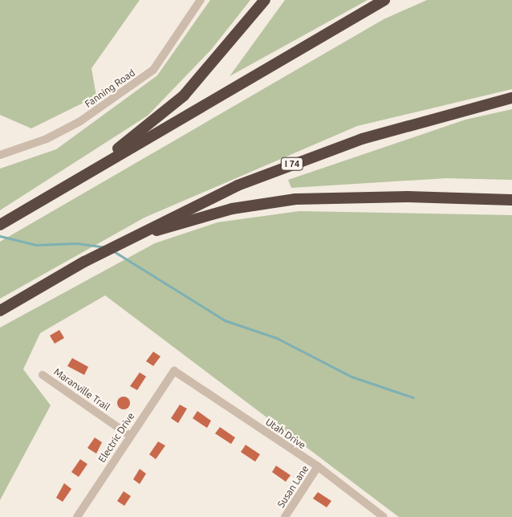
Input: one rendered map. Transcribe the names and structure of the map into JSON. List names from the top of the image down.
{
  "streets": {
    "highway": ["I 74"],
    "street": [
      "Fanning Road",
      "Maranville Trail",
      "Utah Drive",
      "Electric Drive",
      "Susan Lane"
    ]
  },
  "crossings": [
    ["Maranville Trail", "Electric Drive"],
    ["Utah Drive", "Electric Drive"],
    ["Utah Drive", "Susan Lane"]
  ]
}
